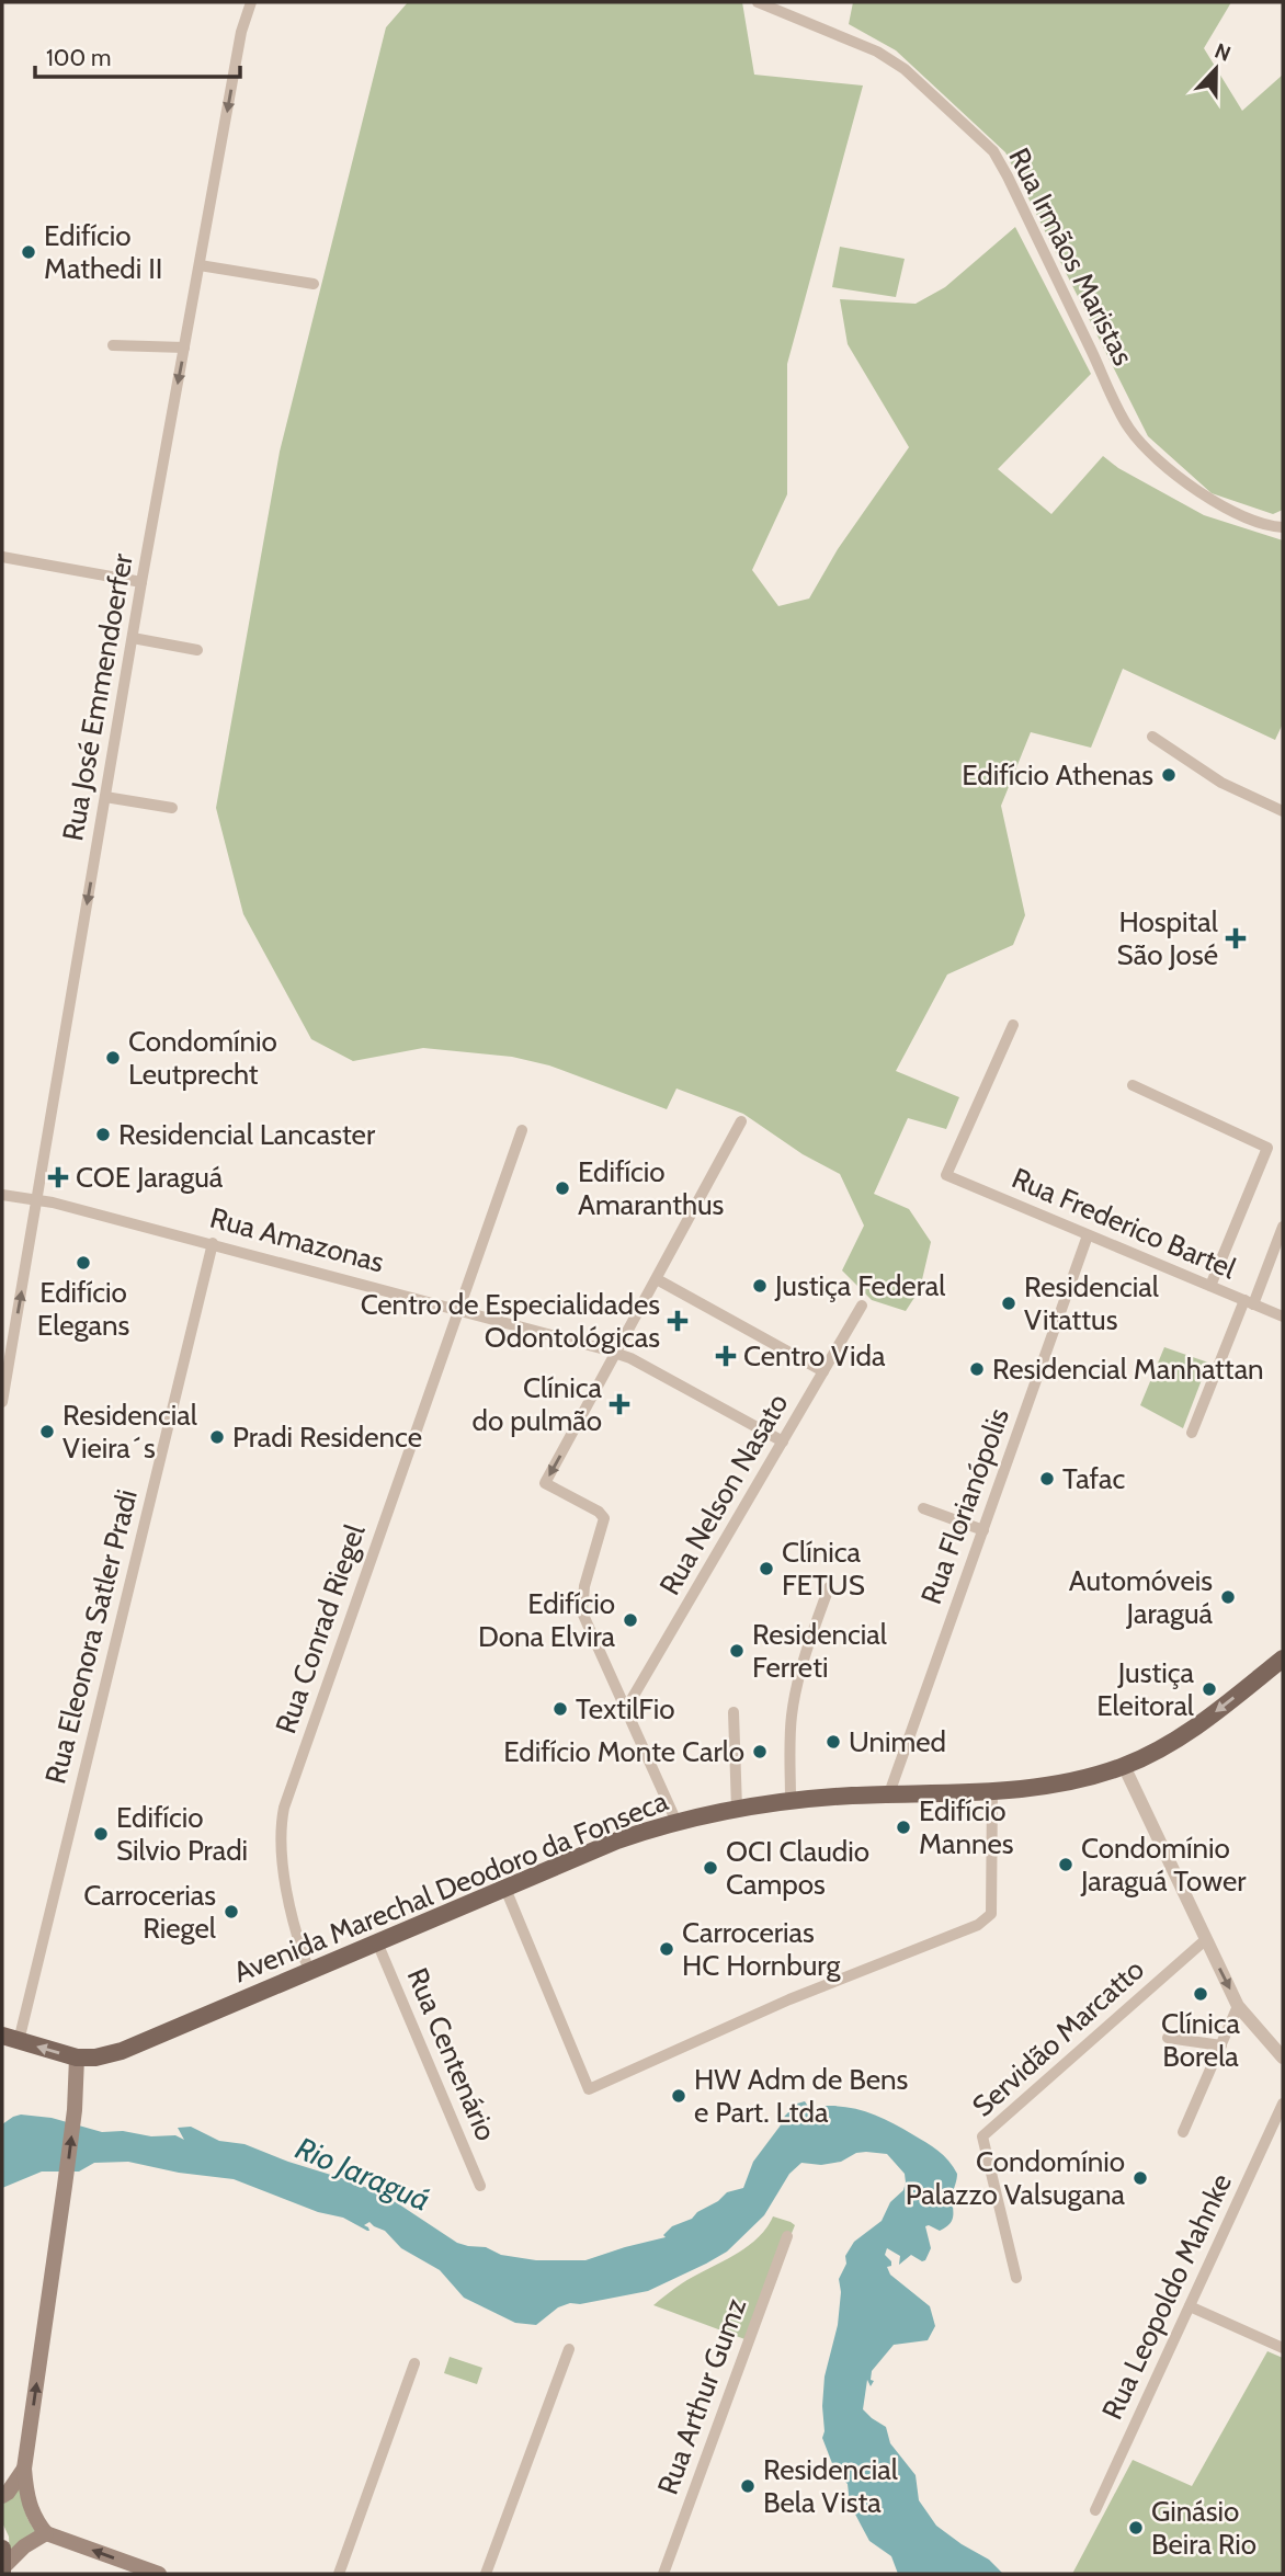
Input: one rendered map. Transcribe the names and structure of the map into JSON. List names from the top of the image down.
{
  "streets": {
    "main road": ["Avenida Marechal Deodoro da Fonseca"],
    "street": [
      "Rua Irmãos Maristas",
      "Rua José Emmendoerfer",
      "Rua Frederico Bartel",
      "Rua Amazonas",
      "Rua Nelson Nasato",
      "Rua Florianópolis",
      "Rua Conrad Riegel",
      "Rua Eleonora Satler Pradi",
      "Servidão Marcatto",
      "Rua Centenário",
      "Rua Leopoldo Mahnke",
      "Rua Arthur Gumz"
    ]
  },
  "crossings": [
    ["Rua José Emmendoerfer", "Rua Amazonas"],
    ["Rua Frederico Bartel", "Rua Florianópolis"],
    ["Rua Amazonas", "Rua Nelson Nasato"],
    ["Rua Amazonas", "Rua Conrad Riegel"],
    ["Rua Amazonas", "Rua Eleonora Satler Pradi"],
    ["Rua Florianópolis", "Avenida Marechal Deodoro da Fonseca"],
    ["Rua Conrad Riegel", "Avenida Marechal Deodoro da Fonseca"],
    ["Avenida Marechal Deodoro da Fonseca", "Rua Centenário"]
  ],
  "water": ["Rio Jaraguá"],
  "places": {
    "other": [
      "Edifício Mathedi II",
      "Edifício Athenas",
      "Condomínio Leutprecht",
      "Residencial Lancaster",
      "Edifício Amaranthus",
      "Edifício Elegans",
      "Justiça Federal",
      "Residencial Vitattus",
      "Residencial Manhattan",
      "Residencial Vieira´s",
      "Pradi Residence",
      "Tafac",
      "Clínica FETUS",
      "Automóveis Jaraguá",
      "Edifício Dona Elvira",
      "Residencial Ferreti",
      "Justiça Eleitoral",
      "TextilFio",
      "Unimed",
      "Edifício Monte Carlo",
      "Edifício Mannes",
      "Edifício Silvio Pradi",
      "Condomínio Jaraguá Tower",
      "OCI Claudio Campos",
      "Carrocerias Riegel",
      "Carrocerias HC Hornburg",
      "Clínica Borela",
      "HW Adm de Bens e Part. Ltda",
      "Condomínio Palazzo Valsugana",
      "Residencial Bela Vista",
      "Ginásio Beira Rio"
    ],
    "health": [
      "Hospital São José",
      "COE Jaraguá",
      "Centro de Especialidades Odontológicas",
      "Centro Vida",
      "Clínica do pulmão"
    ]
  },
  "scale_bar": "100 m",
  "north": "top"
}
